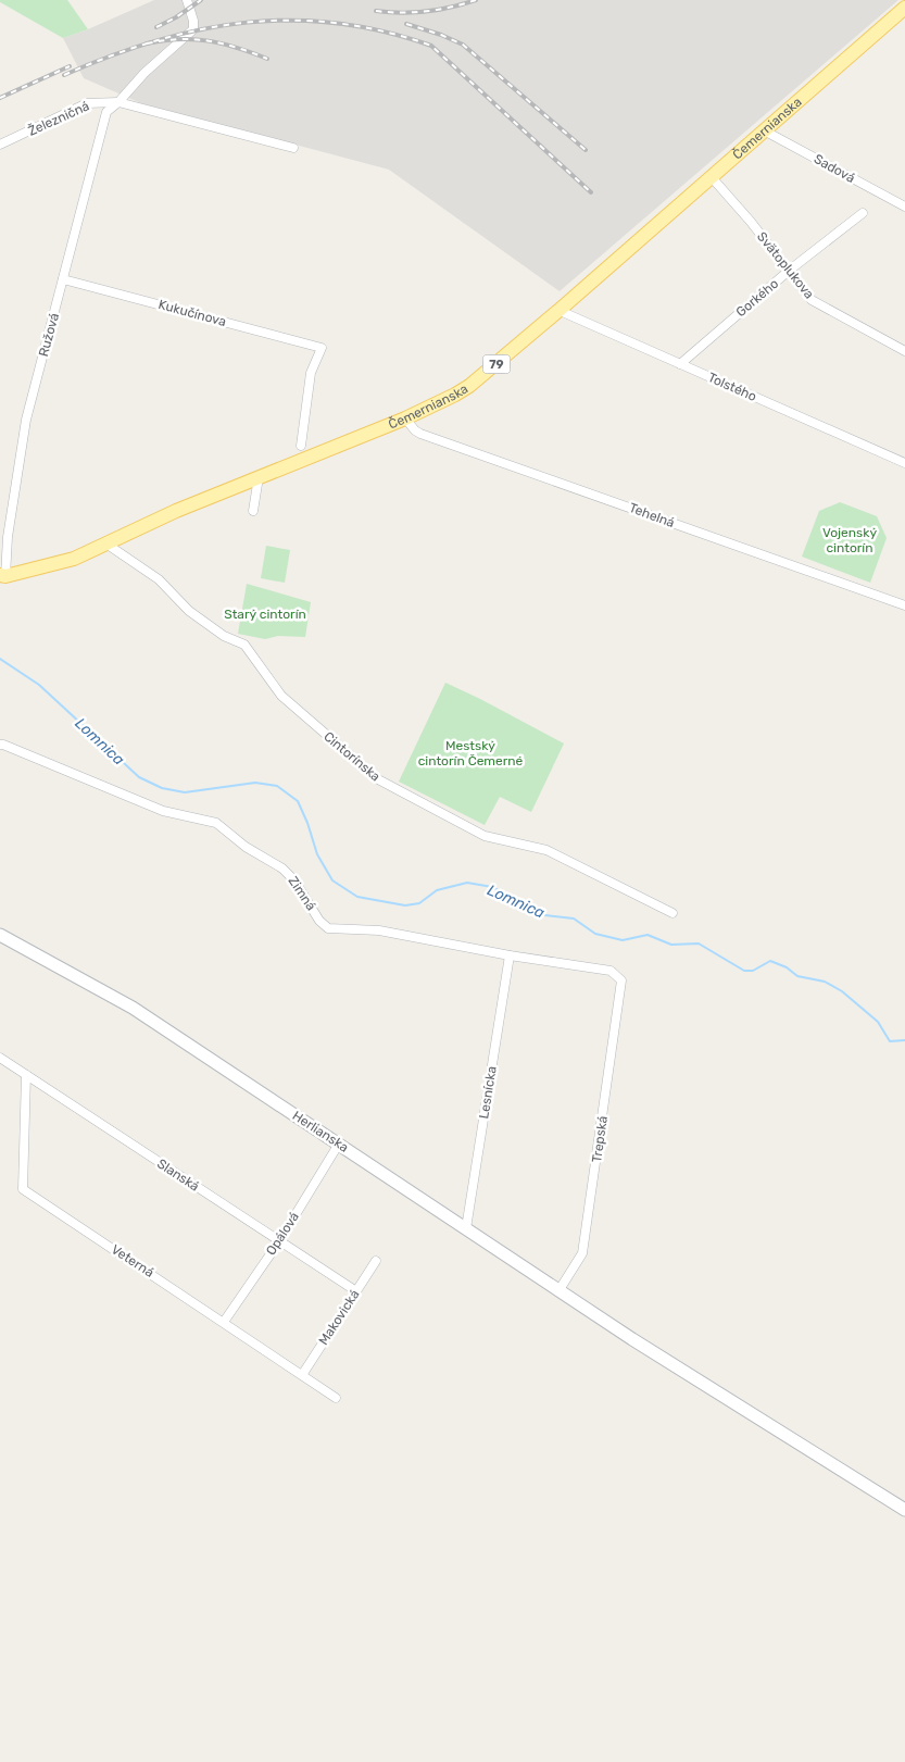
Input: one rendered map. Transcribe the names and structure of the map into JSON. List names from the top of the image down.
{
  "streets": {
    "main road": ["Čemernianska", "79", "Herlianska"],
    "street": [
      "Železničná",
      "Sadová",
      "Svätoplukova",
      "Gorkého",
      "Kukučínova",
      "Ružová",
      "Tolstého",
      "Tehelná",
      "Cintorínska",
      "Zimná",
      "Lesnícka",
      "Trepská",
      "Slanská",
      "Opálová",
      "Veterná",
      "Makovická"
    ]
  },
  "crossings": [
    ["Železničná", "Ružová"],
    ["Čemernianska", "Sadová"],
    ["Čemernianska", "Svätoplukova"],
    ["Čemernianska", "Ružová"],
    ["Čemernianska", "Tolstého"],
    ["Čemernianska", "Tehelná"],
    ["Čemernianska", "Cintorínska"],
    ["Svätoplukova", "Gorkého"],
    ["Gorkého", "Tolstého"],
    ["Kukučínova", "Ružová"],
    ["Zimná", "Lesnícka"],
    ["Zimná", "Trepská"],
    ["Lesnícka", "Herlianska"],
    ["Herlianska", "Trepská"],
    ["Herlianska", "Opálová"],
    ["Slanská", "Opálová"],
    ["Slanská", "Veterná"],
    ["Slanská", "Makovická"],
    ["Opálová", "Veterná"],
    ["Veterná", "Makovická"]
  ],
  "water": ["Lomnica"],
  "parks": ["Vojenský cintorín", "Starý cintorín", "Mestský cintorín Čemerné"]
}
